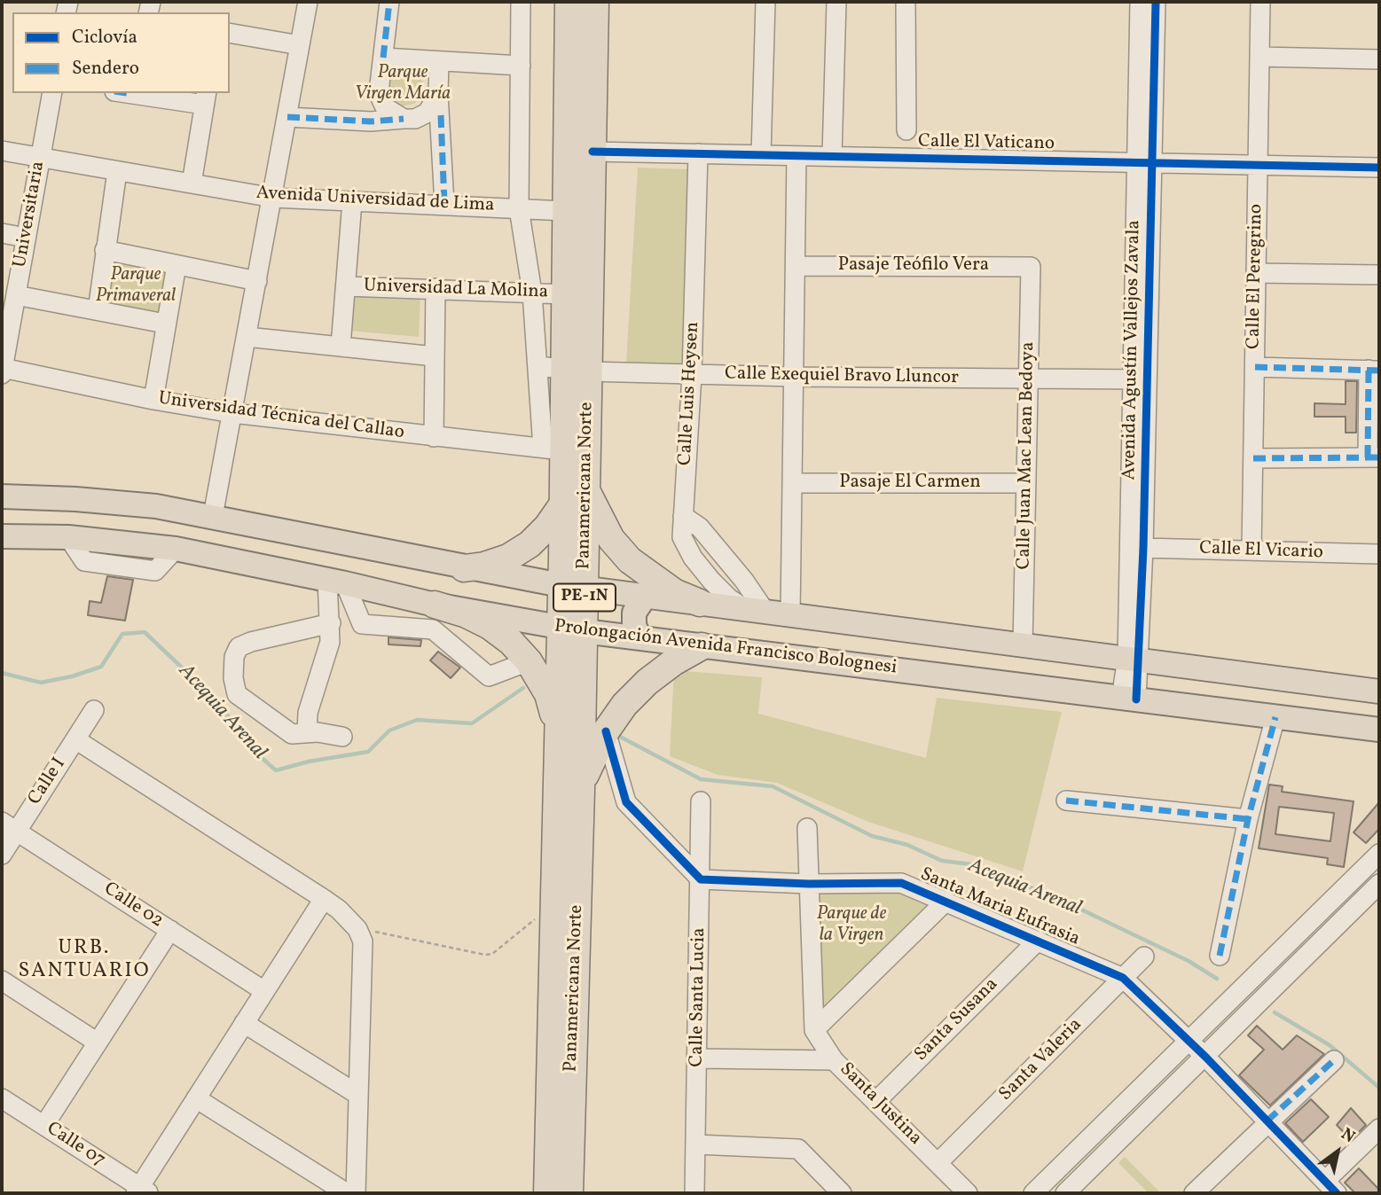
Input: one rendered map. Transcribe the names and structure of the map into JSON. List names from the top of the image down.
{
  "streets": {
    "highway": ["Panamericana Norte", "PE-1N"],
    "main road": ["Prolongación Avenida Francisco Bolognesi"],
    "street": [
      "Calle El Vaticano",
      "Avenida Universidad de Lima",
      "Universitaria",
      "Pasaje Teófilo Vera",
      "Calle El Peregrino",
      "Universidad La Molina",
      "Avenida Agustín Vallejos Zavala",
      "Calle Exequiel Bravo Lluncor",
      "Calle Luis Heysen",
      "Universidad Técnica del Callao",
      "Calle Juan Mac Lean Bedoya",
      "Pasaje El Carmen",
      "Calle El Vicario",
      "Calle I",
      "Calle 02",
      "Santa Maria Eufrasia",
      "Calle Santa Lucia",
      "Santa Susana",
      "Santa Valeria",
      "Santa Justina",
      "Calle 07"
    ]
  },
  "crossings": [
    ["Calle El Vaticano", "Calle El Peregrino"],
    ["Calle El Vaticano", "Avenida Agustín Vallejos Zavala"],
    ["Calle El Vaticano", "Calle Luis Heysen"],
    ["Calle El Vaticano", "Panamericana Norte"],
    ["Avenida Universidad de Lima", "Universitaria"],
    ["Avenida Universidad de Lima", "Panamericana Norte"],
    ["Universitaria", "Universidad Técnica del Callao"],
    ["Pasaje Teófilo Vera", "Calle Juan Mac Lean Bedoya"],
    ["Calle El Peregrino", "Calle El Vicario"],
    ["Universidad La Molina", "Panamericana Norte"],
    ["Avenida Agustín Vallejos Zavala", "Calle Exequiel Bravo Lluncor"],
    ["Avenida Agustín Vallejos Zavala", "Calle El Vicario"],
    ["Avenida Agustín Vallejos Zavala", "Prolongación Avenida Francisco Bolognesi"],
    ["Calle Exequiel Bravo Lluncor", "Calle Luis Heysen"],
    ["Calle Exequiel Bravo Lluncor", "Calle Juan Mac Lean Bedoya"],
    ["Calle Exequiel Bravo Lluncor", "Panamericana Norte"],
    ["Universidad Técnica del Callao", "Panamericana Norte"],
    ["Calle Juan Mac Lean Bedoya", "Pasaje El Carmen"],
    ["Panamericana Norte", "Prolongación Avenida Francisco Bolognesi"],
    ["Calle I", "Calle 02"],
    ["Santa Maria Eufrasia", "Calle Santa Lucia"],
    ["Santa Maria Eufrasia", "Santa Susana"],
    ["Santa Maria Eufrasia", "Santa Valeria"],
    ["Calle Santa Lucia", "Santa Justina"],
    ["Santa Susana", "Santa Justina"],
    ["Santa Valeria", "Santa Justina"]
  ],
  "districts": ["URB. SANTUARIO"],
  "water": ["Acequia Arenal"],
  "parks": ["Parque Virgen María", "Parque Primaveral", "Parque de la Virgen"],
  "legend": ["Ciclovía", "Sendero"],
  "north": "top right"
}
